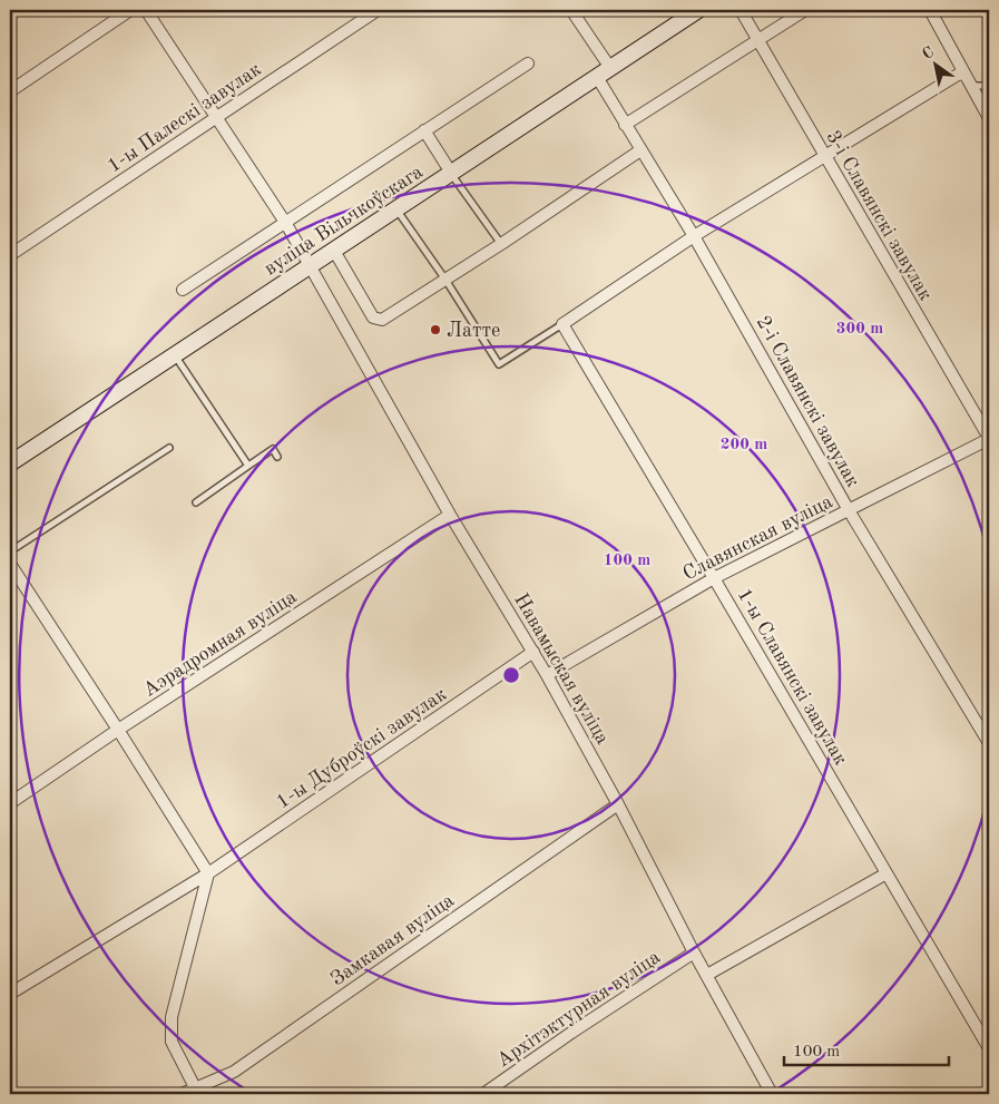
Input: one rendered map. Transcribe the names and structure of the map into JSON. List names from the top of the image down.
{
  "streets": {
    "main road": ["вуліца Вільчкоўскага"],
    "street": [
      "1-ы Палескі завулак",
      "3-і Славянскі завулак",
      "2-і Славянскі завулак",
      "Славянская вуліца",
      "Аэрадромная вуліца",
      "Навамыская вуліца",
      "1-ы Славянскі завулак",
      "1-ы Дуброўскі завулак",
      "Замкавая вуліца",
      "Архітэктурная вуліца"
    ]
  },
  "crossings": [
    ["1-ы Палескі завулак", "Навамыская вуліца"],
    ["3-і Славянскі завулак", "Славянская вуліца"],
    ["вуліца Вільчкоўскага", "2-і Славянскі завулак"],
    ["вуліца Вільчкоўскага", "Навамыская вуліца"],
    ["2-і Славянскі завулак", "Славянская вуліца"],
    ["Славянская вуліца", "Навамыская вуліца"],
    ["Славянская вуліца", "1-ы Славянскі завулак"],
    ["Аэрадромная вуліца", "Навамыская вуліца"],
    ["Навамыская вуліца", "1-ы Дуброўскі завулак"],
    ["Навамыская вуліца", "Замкавая вуліца"],
    ["Навамыская вуліца", "Архітэктурная вуліца"]
  ],
  "places": ["Латте"],
  "scale_bar": "100 m",
  "north": "top left",
  "rings": ["300 m", "200 m", "100 m"]
}
